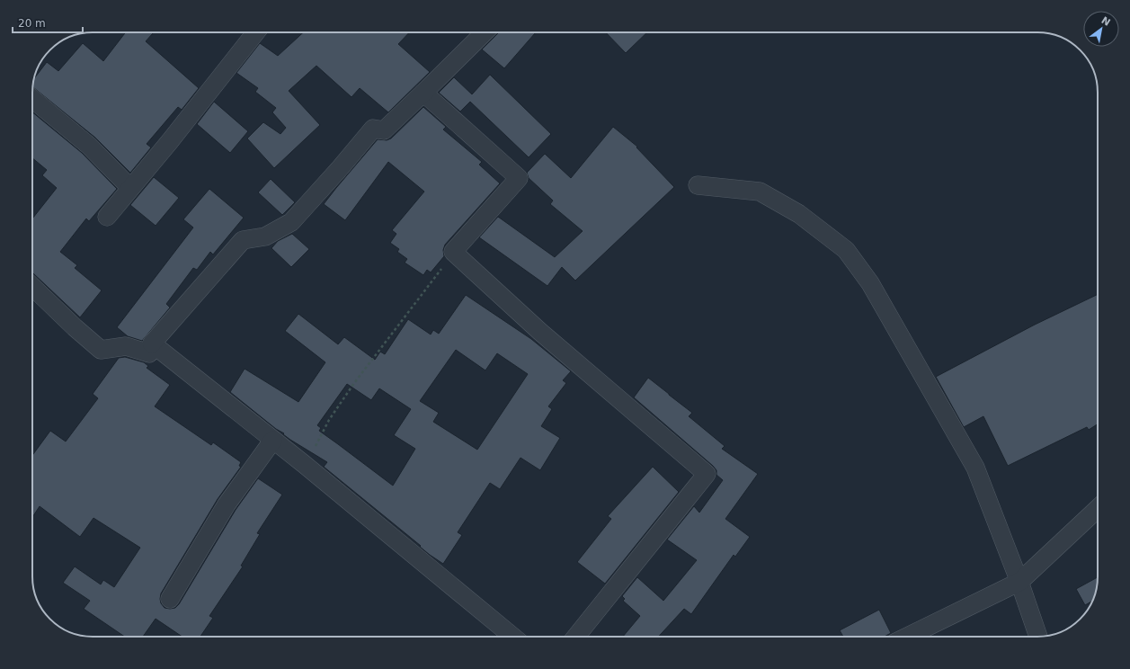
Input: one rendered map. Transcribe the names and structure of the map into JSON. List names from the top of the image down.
{
  "scale_bar": "20 m",
  "north": "top right"
}
